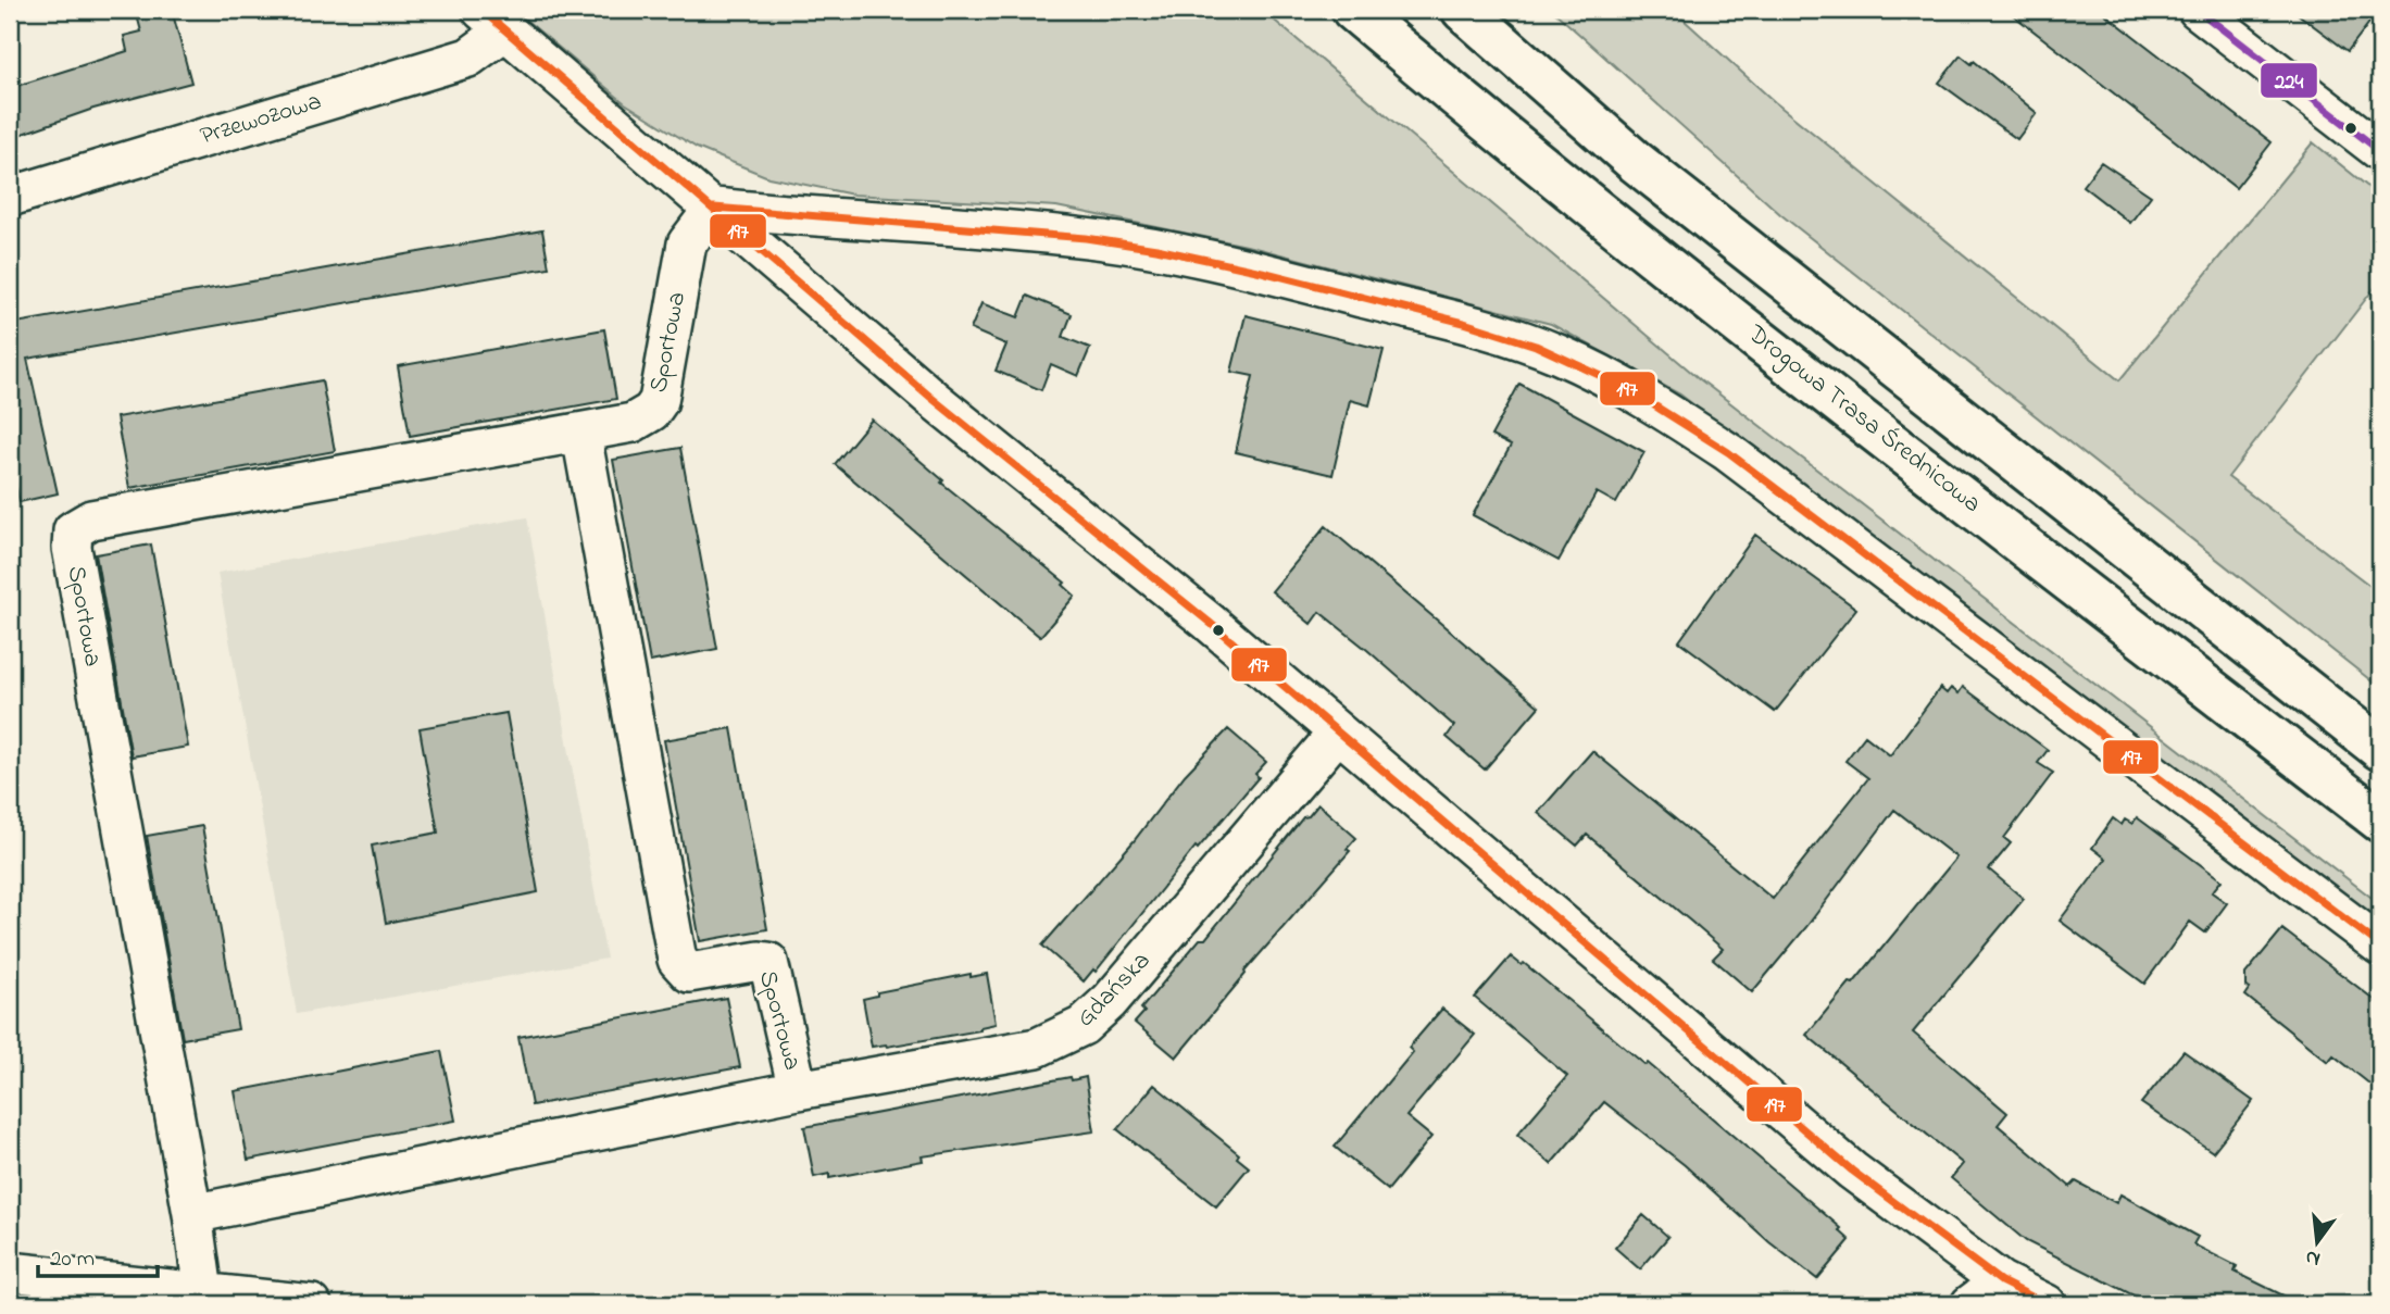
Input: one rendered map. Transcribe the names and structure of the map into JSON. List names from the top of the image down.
{
  "streets": {
    "main road": ["Drogowa Trasa Średnicowa"],
    "street": ["Przewozowa", "Sportowa", "Gdańska"]
  },
  "crossings": [
    ["Sportowa", "Gdańska"]
  ],
  "lines": ["transit line 197", "transit line 224"],
  "scale_bar": "20 m",
  "north": "bottom"
}
